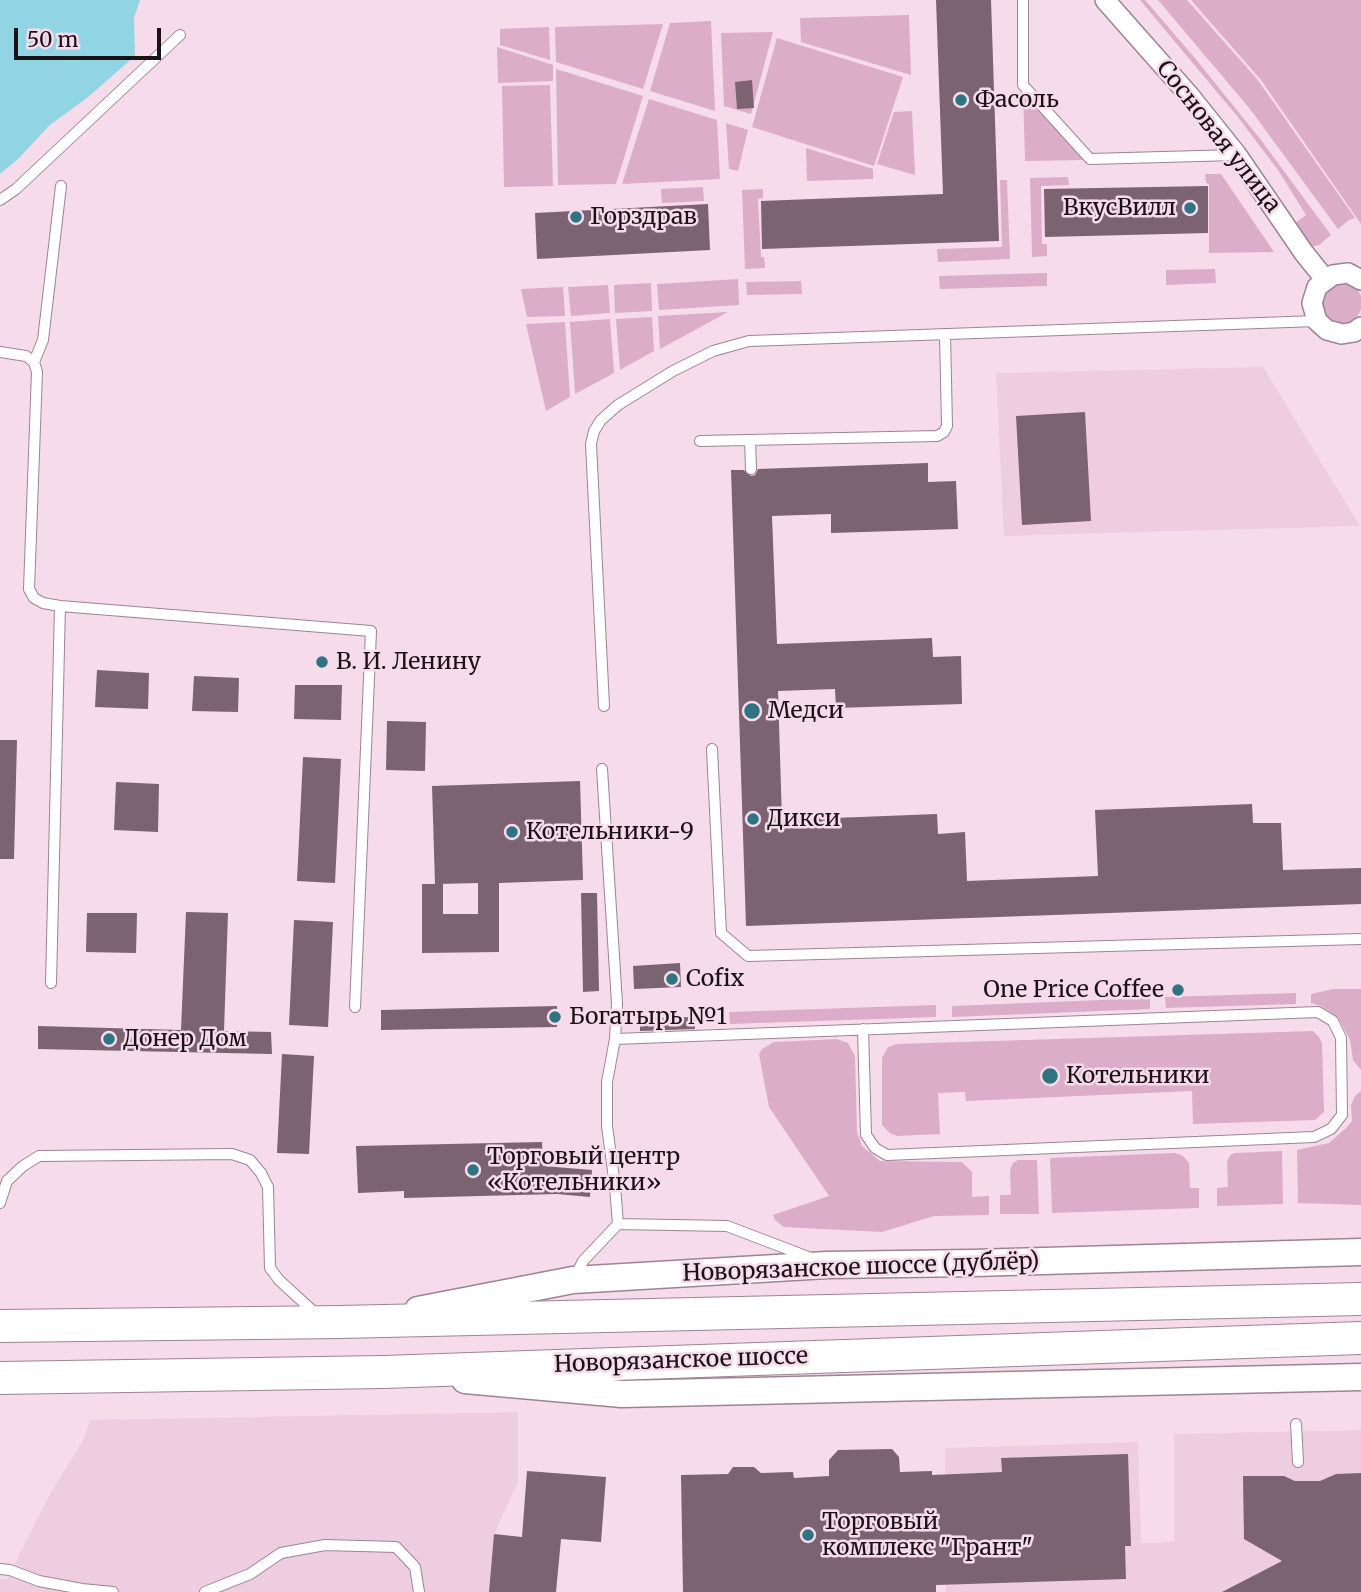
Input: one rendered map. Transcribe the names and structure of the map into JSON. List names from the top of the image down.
{
  "streets": {
    "highway": ["Новорязанское шоссе"],
    "main road": ["Новорязанское шоссе (дублёр)"],
    "street": ["Сосновая улица"]
  },
  "crossings": [
    ["Новорязанское шоссе (дублёр)", "Новорязанское шоссе"]
  ],
  "places": [
    "Фасоль",
    "ВкусВилл",
    "Горздрав",
    "В. И. Ленину",
    "Медси",
    "Дикси",
    "Котельники-9",
    "Cofix",
    "One Price Coffee",
    "Богатырь №1",
    "Донер Дом",
    "Котельники",
    "Торговый центр «Котельники»",
    "Торговый комплекс \"Грант\""
  ],
  "scale_bar": "50 m"
}
